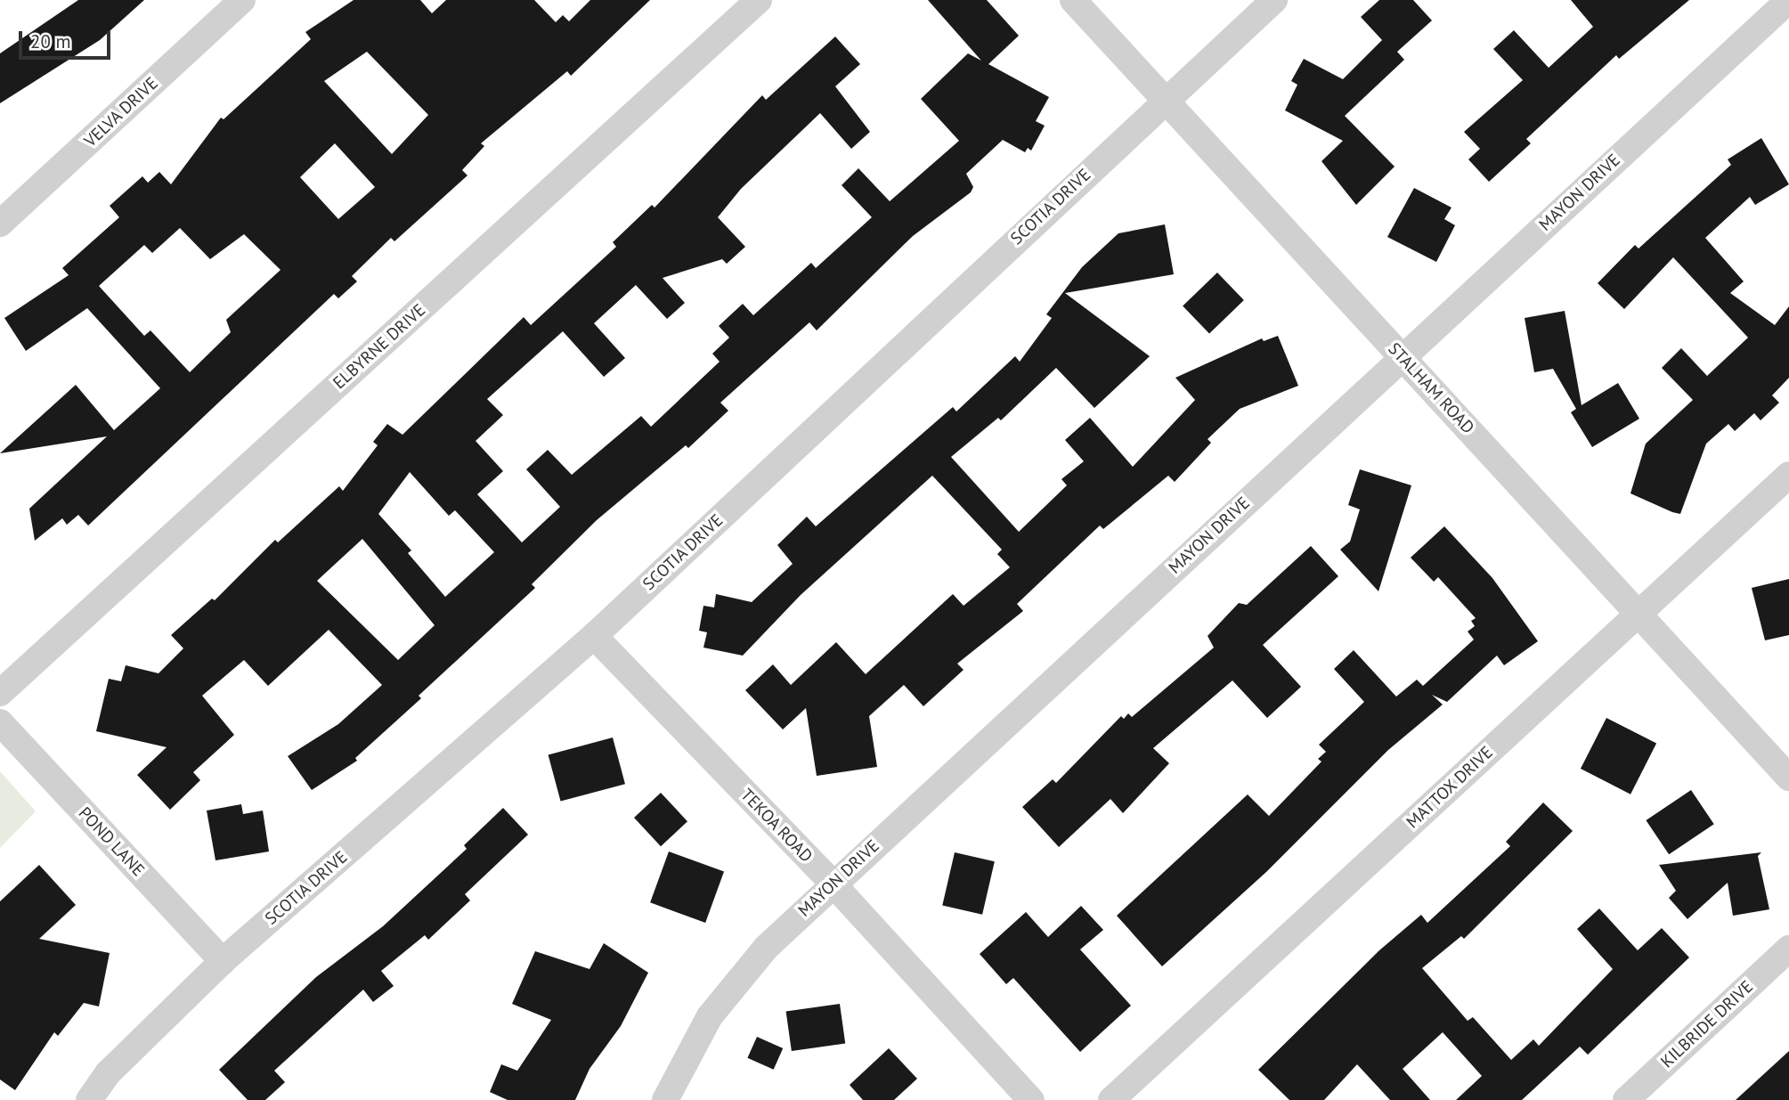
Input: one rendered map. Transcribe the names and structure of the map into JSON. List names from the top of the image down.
{
  "streets": {
    "street": [
      "VELVA DRIVE",
      "MAYON DRIVE",
      "SCOTIA DRIVE",
      "ELBYRNE DRIVE",
      "STALHAM ROAD",
      "MATTOX DRIVE",
      "TEKOA ROAD",
      "POND LANE",
      "KILBRIDE DRIVE"
    ]
  },
  "crossings": [
    ["MAYON DRIVE", "STALHAM ROAD"],
    ["MAYON DRIVE", "TEKOA ROAD"],
    ["SCOTIA DRIVE", "STALHAM ROAD"],
    ["SCOTIA DRIVE", "TEKOA ROAD"],
    ["SCOTIA DRIVE", "POND LANE"],
    ["STALHAM ROAD", "MATTOX DRIVE"]
  ],
  "scale_bar": "20 m"
}
